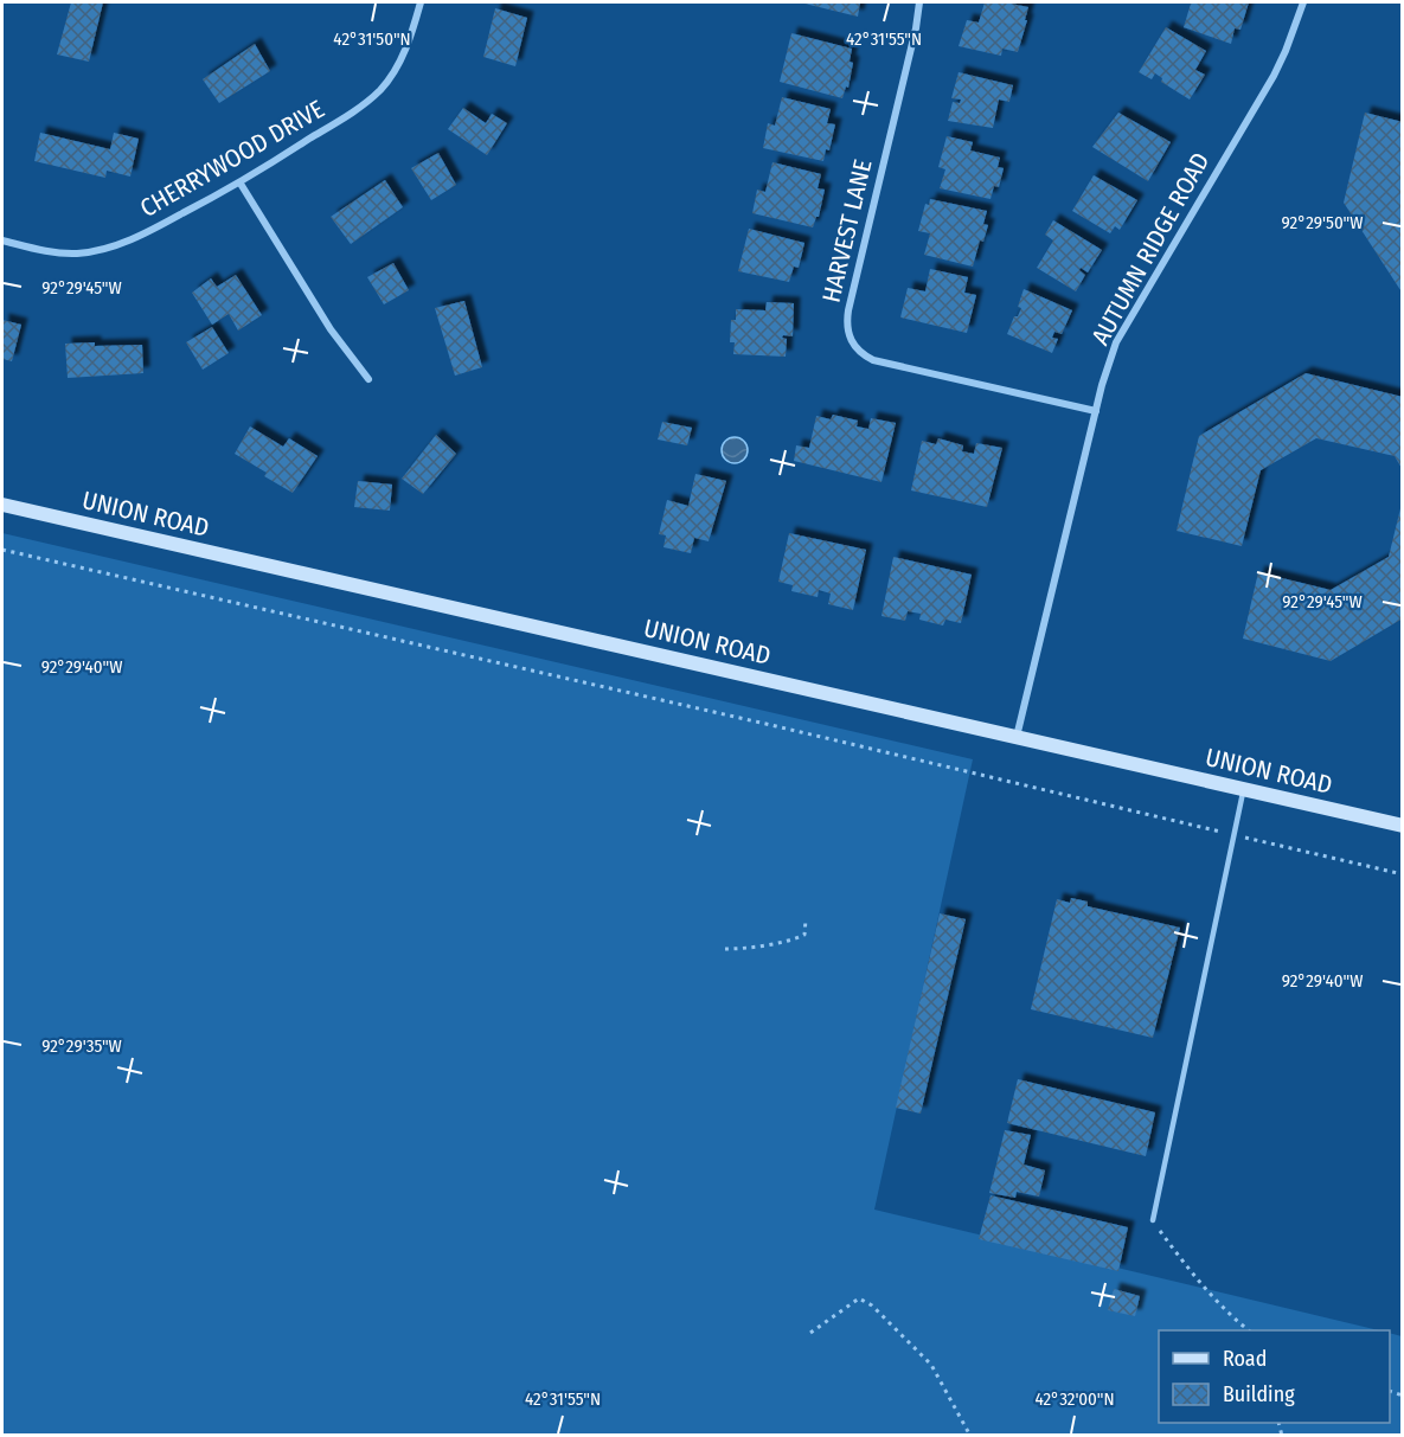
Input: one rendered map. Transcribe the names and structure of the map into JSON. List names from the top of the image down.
{
  "streets": {
    "main road": ["UNION ROAD"],
    "street": ["CHERRYWOOD DRIVE", "HARVEST LANE", "AUTUMN RIDGE ROAD"]
  },
  "crossings": [
    ["HARVEST LANE", "AUTUMN RIDGE ROAD"],
    ["AUTUMN RIDGE ROAD", "UNION ROAD"]
  ],
  "legend": ["Road", "Building"],
  "coordinates": [
    "42°31'50\"N",
    "42°31'55\"N",
    "92°29'50\"W",
    "92°29'45\"W",
    "92°29'40\"W",
    "92°29'35\"W",
    "42°32'00\"N"
  ]
}
